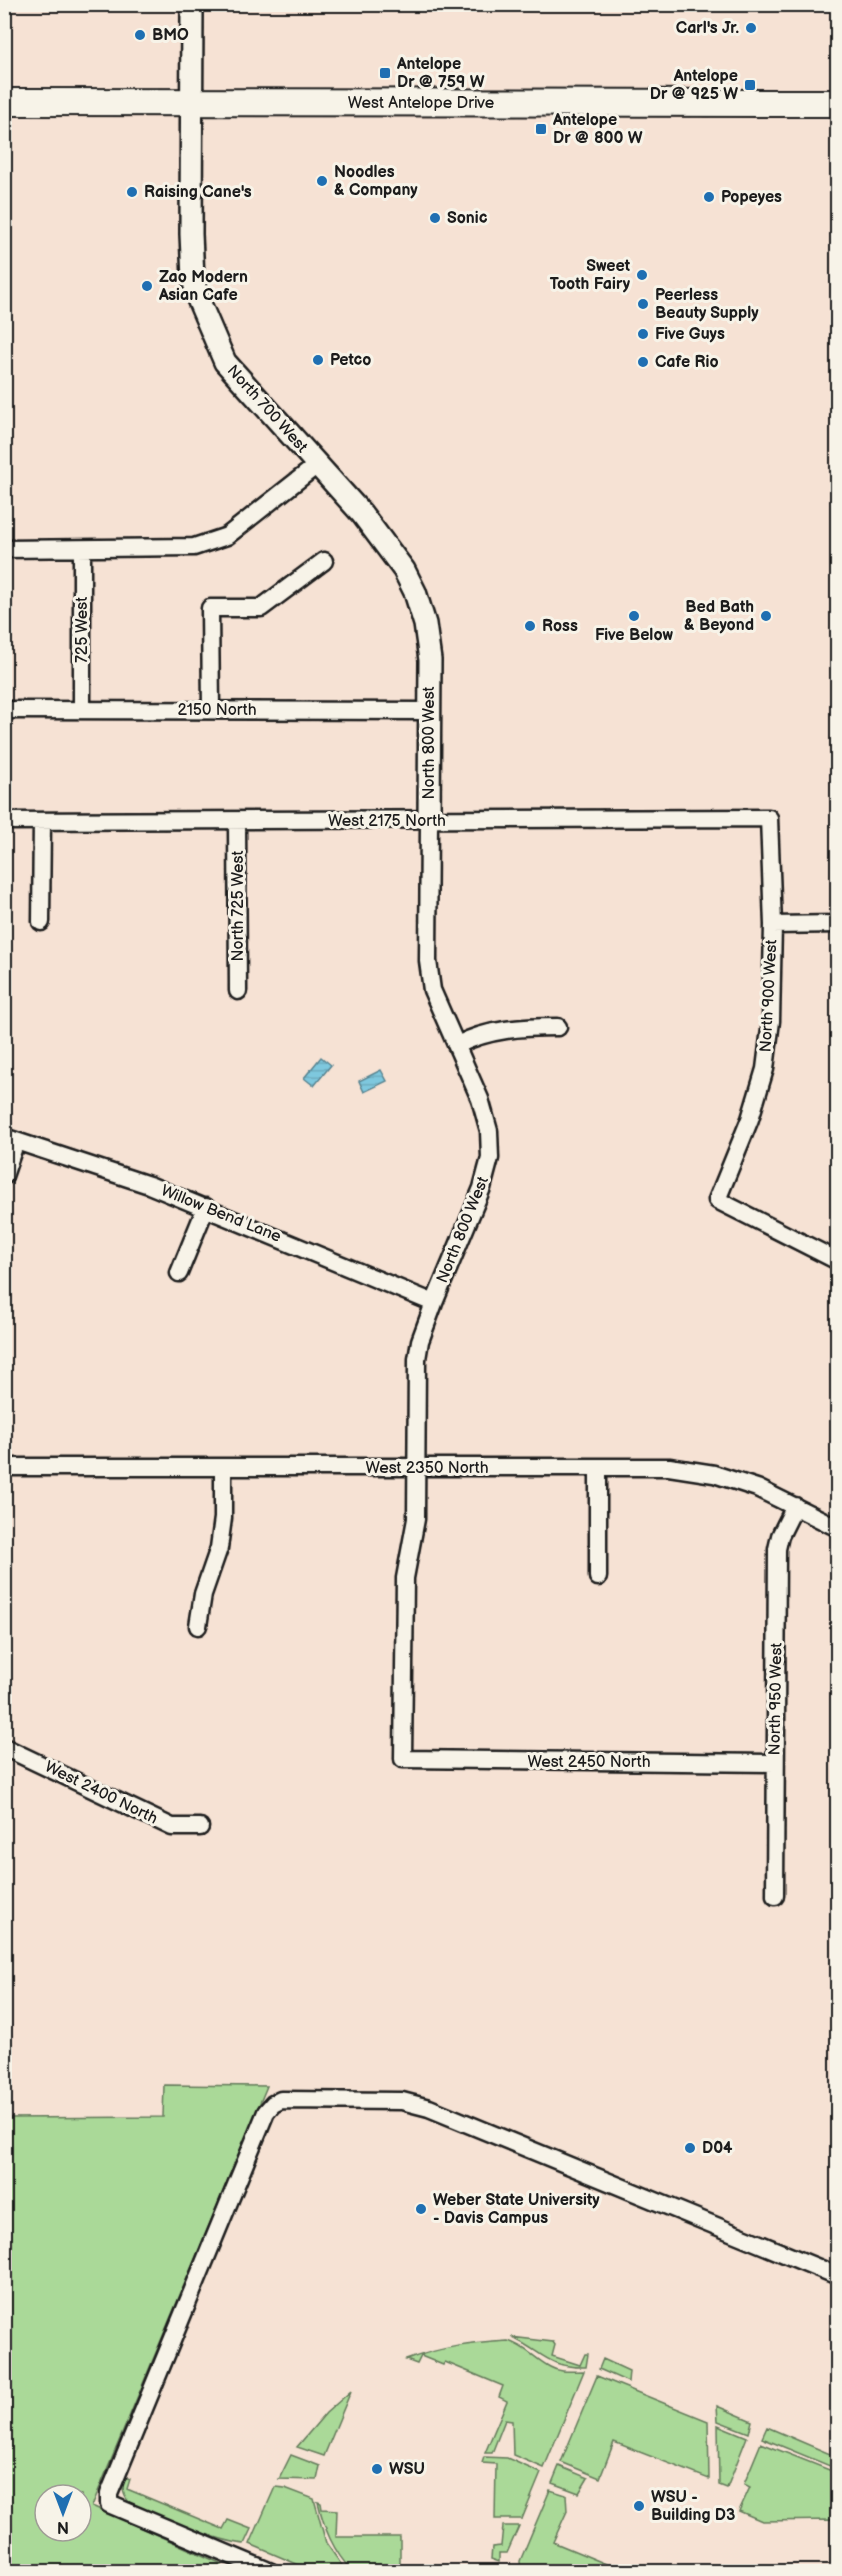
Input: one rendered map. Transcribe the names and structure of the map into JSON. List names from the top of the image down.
{
  "streets": {
    "main road": ["West Antelope Drive"],
    "street": [
      "North 700 West",
      "725 West",
      "2150 North",
      "North 800 West",
      "West 2175 North",
      "North 725 West",
      "North 900 West",
      "Willow Bend Lane",
      "West 2350 North",
      "North 950 West",
      "West 2450 North",
      "West 2400 North"
    ]
  },
  "crossings": [
    ["West Antelope Drive", "North 700 West"],
    ["North 700 West", "North 800 West"],
    ["725 West", "2150 North"],
    ["2150 North", "North 800 West"],
    ["North 800 West", "West 2175 North"],
    ["North 800 West", "Willow Bend Lane"],
    ["North 800 West", "West 2350 North"],
    ["North 800 West", "West 2450 North"],
    ["West 2175 North", "North 725 West"],
    ["West 2175 North", "North 900 West"],
    ["West 2350 North", "North 950 West"],
    ["North 950 West", "West 2450 North"]
  ],
  "places": {
    "other": [
      "Carl's Jr.",
      "BMO",
      "Noodles & Company",
      "Raising Cane's",
      "Popeyes",
      "Sonic",
      "Sweet Tooth Fairy",
      "Zao Modern Asian Cafe",
      "Peerless Beauty Supply",
      "Five Guys",
      "Petco",
      "Cafe Rio",
      "Five Below",
      "Bed Bath & Beyond",
      "Ross",
      "D04",
      "Weber State University - Davis Campus",
      "WSU",
      "WSU - Building D3"
    ],
    "transit": ["Antelope Dr @ 759 W", "Antelope Dr @ 925 W", "Antelope Dr @ 800 W"]
  },
  "north": "bottom"
}
